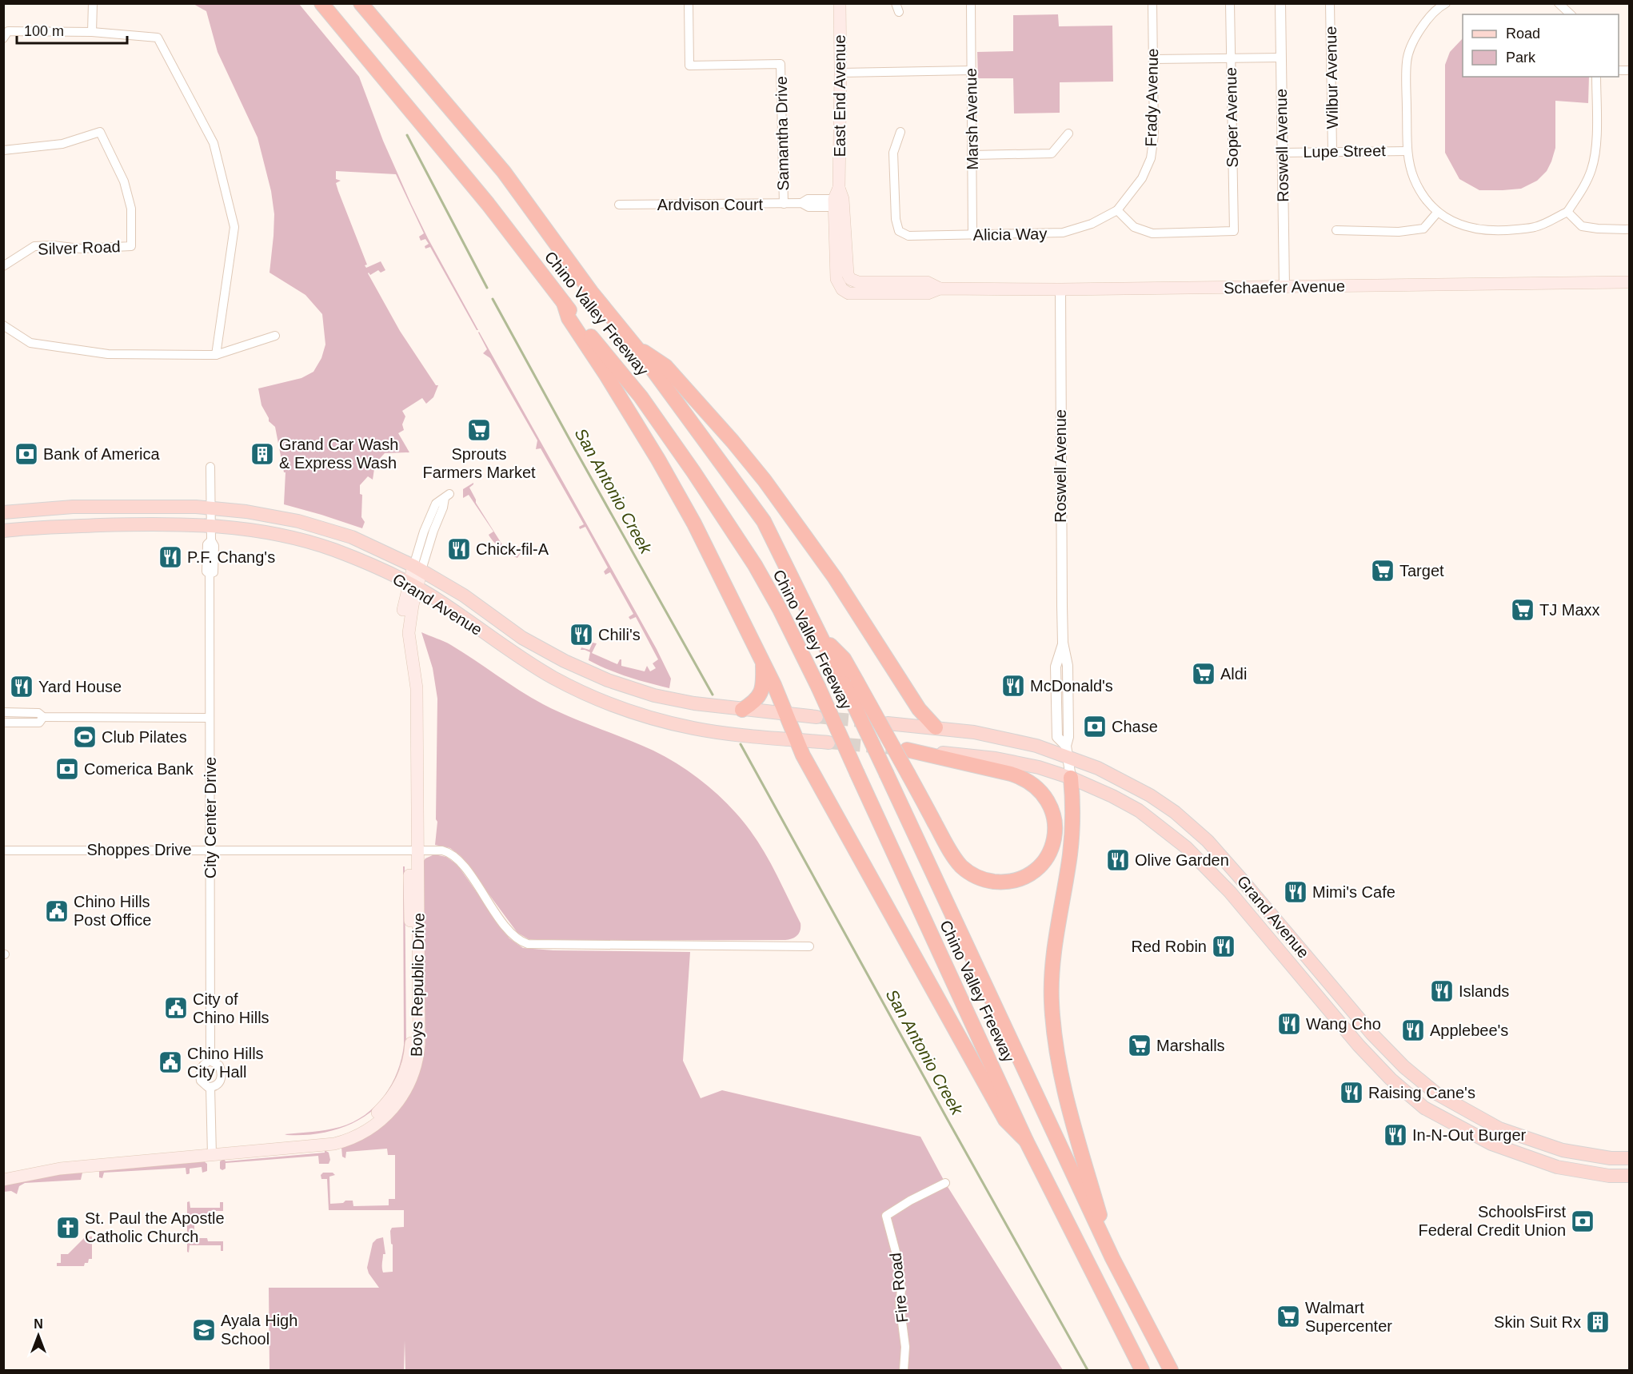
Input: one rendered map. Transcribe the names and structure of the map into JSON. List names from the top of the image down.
{
  "streets": {
    "highway": ["Chino Valley Freeway"],
    "main road": [
      "East End Avenue",
      "Schaefer Avenue",
      "Grand Avenue",
      "Boys Republic Drive"
    ],
    "street": [
      "Wilbur Avenue",
      "Frady Avenue",
      "Soper Avenue",
      "Marsh Avenue",
      "Samantha Drive",
      "Roswell Avenue",
      "Lupe Street",
      "Ardvison Court",
      "Alicia Way",
      "Silver Road",
      "City Center Drive",
      "Shoppes Drive",
      "Fire Road"
    ]
  },
  "crossings": [
    ["Wilbur Avenue", "Lupe Street"],
    ["East End Avenue", "Ardvison Court"],
    ["East End Avenue", "Schaefer Avenue"],
    ["Frady Avenue", "Soper Avenue"],
    ["Frady Avenue", "Alicia Way"],
    ["Soper Avenue", "Alicia Way"],
    ["Marsh Avenue", "Alicia Way"],
    ["Samantha Drive", "Ardvison Court"],
    ["Roswell Avenue", "Lupe Street"],
    ["Roswell Avenue", "Schaefer Avenue"],
    ["Roswell Avenue", "Grand Avenue"],
    ["Grand Avenue", "City Center Drive"],
    ["Grand Avenue", "Boys Republic Drive"],
    ["City Center Drive", "Shoppes Drive"],
    ["City Center Drive", "Boys Republic Drive"],
    ["Shoppes Drive", "Boys Republic Drive"]
  ],
  "water": ["San Antonio Creek"],
  "places": {
    "supermarket": [
      "Sprouts Farmers Market",
      "Target",
      "TJ Maxx",
      "Aldi",
      "Marshalls",
      "Walmart Supercenter"
    ],
    "bank": [
      "Bank of America",
      "Chase",
      "Comerica Bank",
      "SchoolsFirst Federal Credit Union"
    ],
    "building": ["Grand Car Wash & Express Wash", "Skin Suit Rx"],
    "restaurant": [
      "Chick-fil-A",
      "P.F. Chang's",
      "Chili's",
      "McDonald's",
      "Yard House",
      "Olive Garden",
      "Mimi's Cafe",
      "Red Robin",
      "Islands",
      "Wang Cho",
      "Applebee's",
      "Raising Cane's",
      "In-N-Out Burger"
    ],
    "sports": ["Club Pilates"],
    "public building": ["Chino Hills Post Office", "City of Chino Hills", "Chino Hills City Hall"],
    "church": ["St. Paul the Apostle Catholic Church"],
    "school or university": ["Ayala High School"]
  },
  "legend": ["Road", "Park"],
  "scale_bar": "100 m",
  "north": "top"
}
